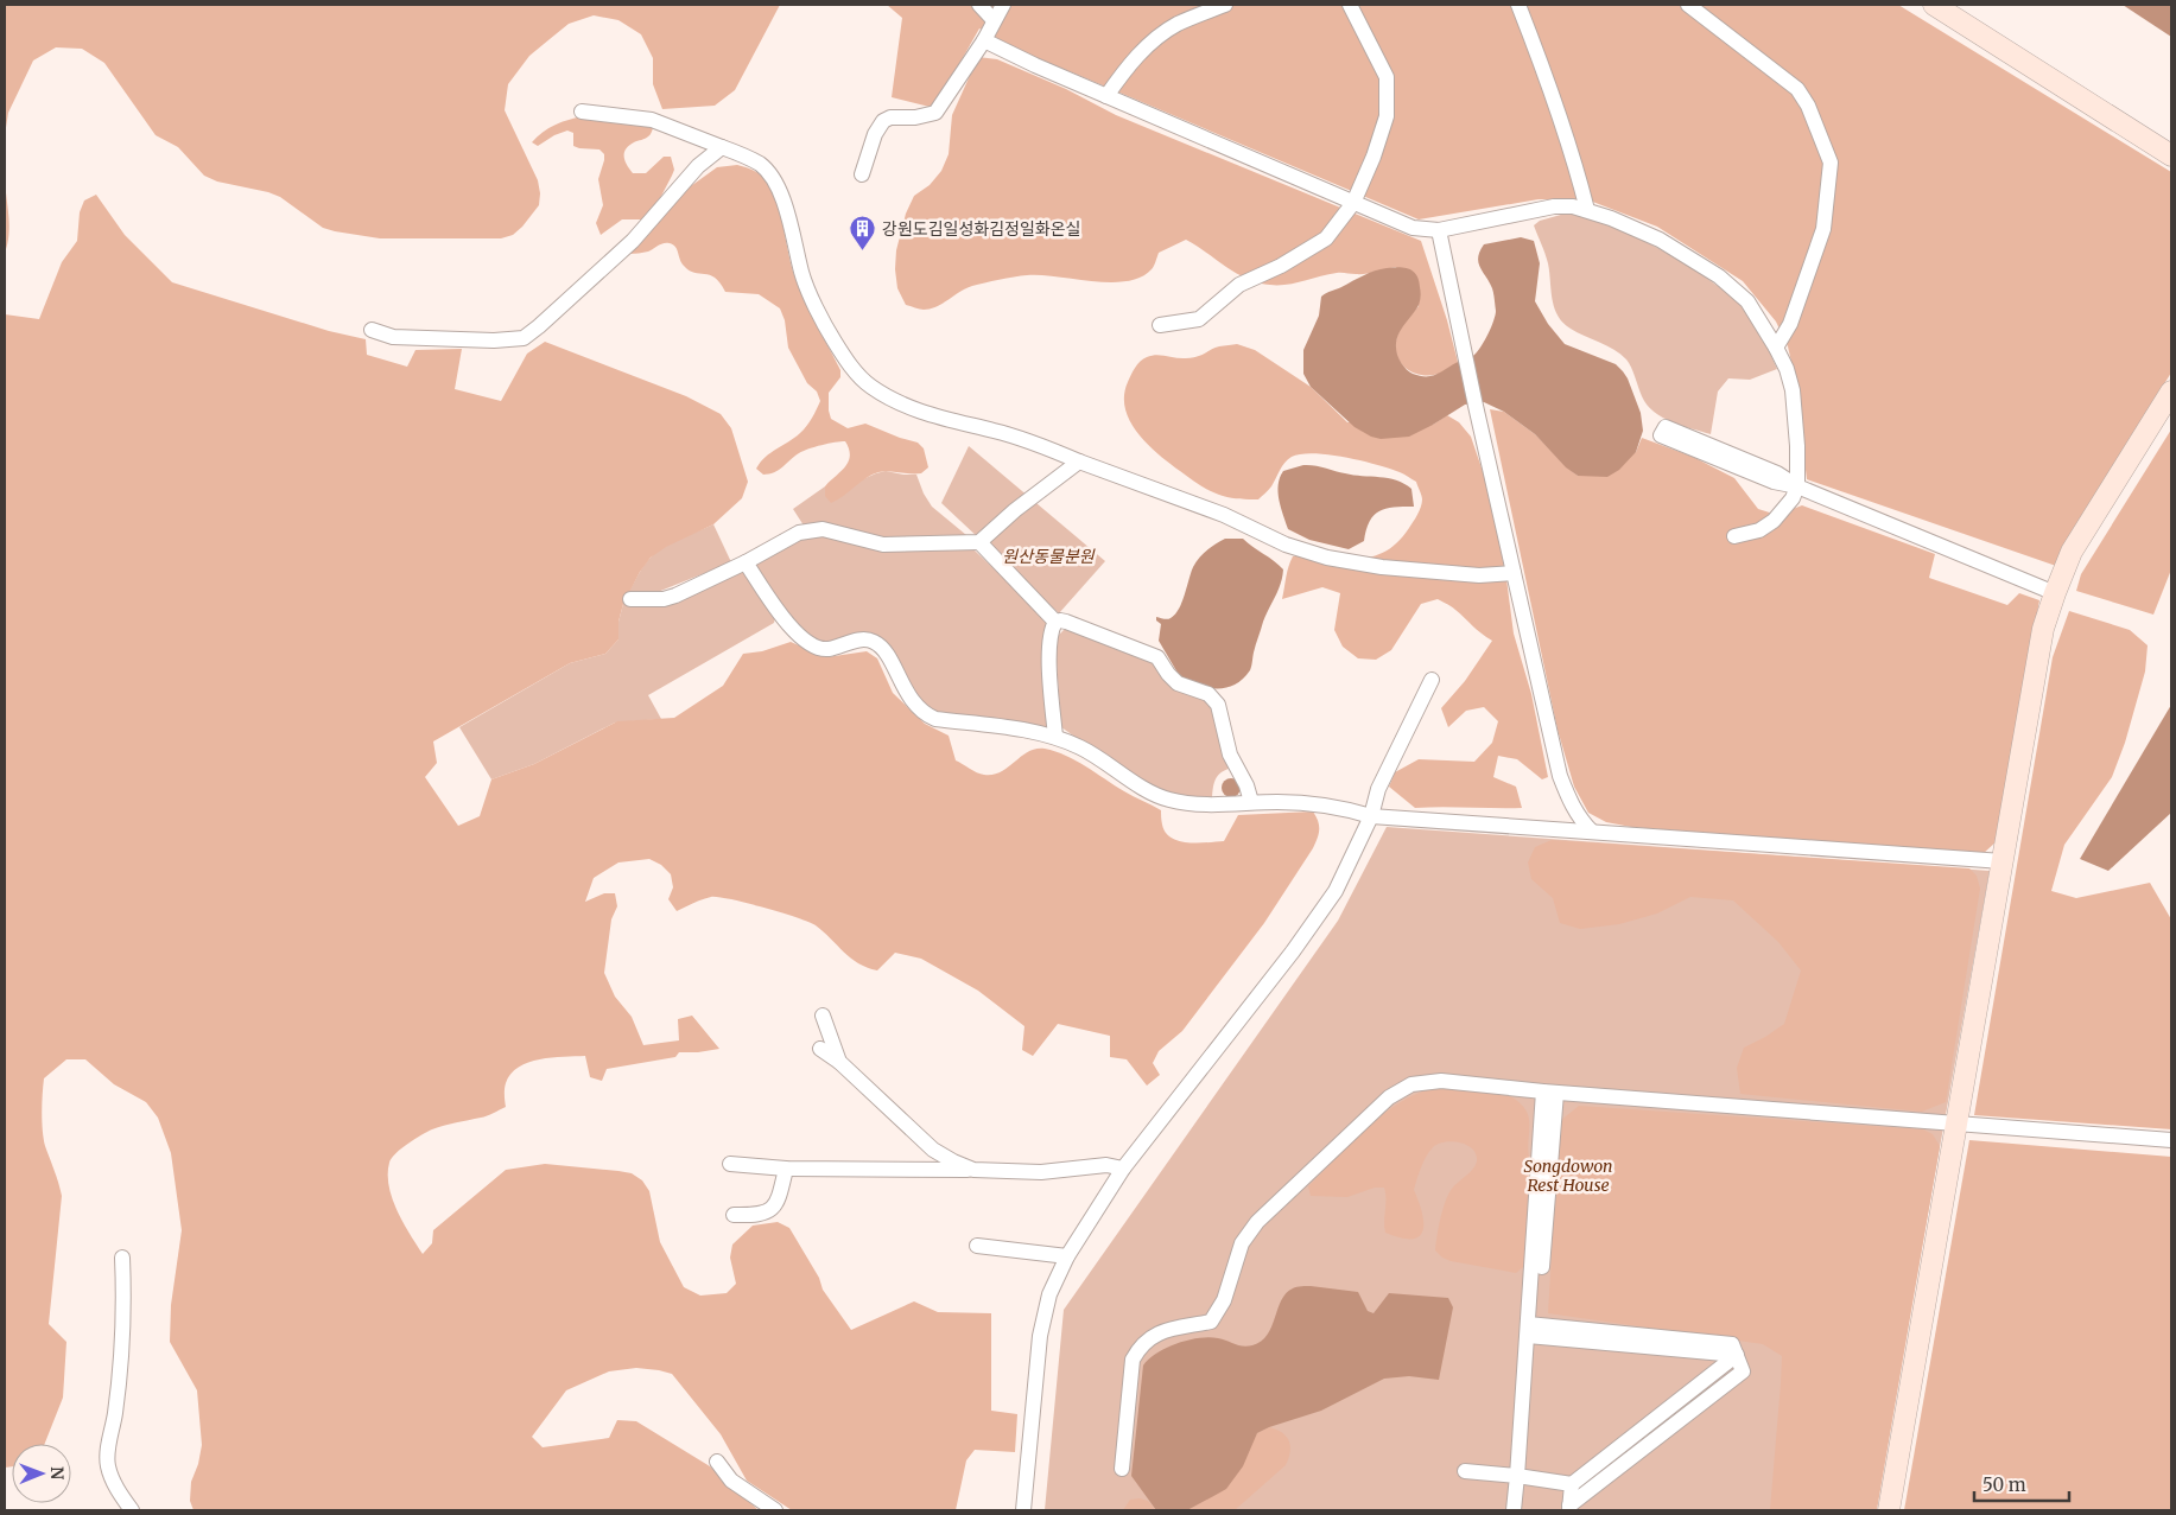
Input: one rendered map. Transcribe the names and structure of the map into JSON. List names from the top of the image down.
{
  "parks": ["원산동물분원", "Songdowon Rest House"],
  "places": {
    "building": ["강원도김일성화김정일화온실"]
  },
  "scale_bar": "50 m",
  "north": "right"
}
